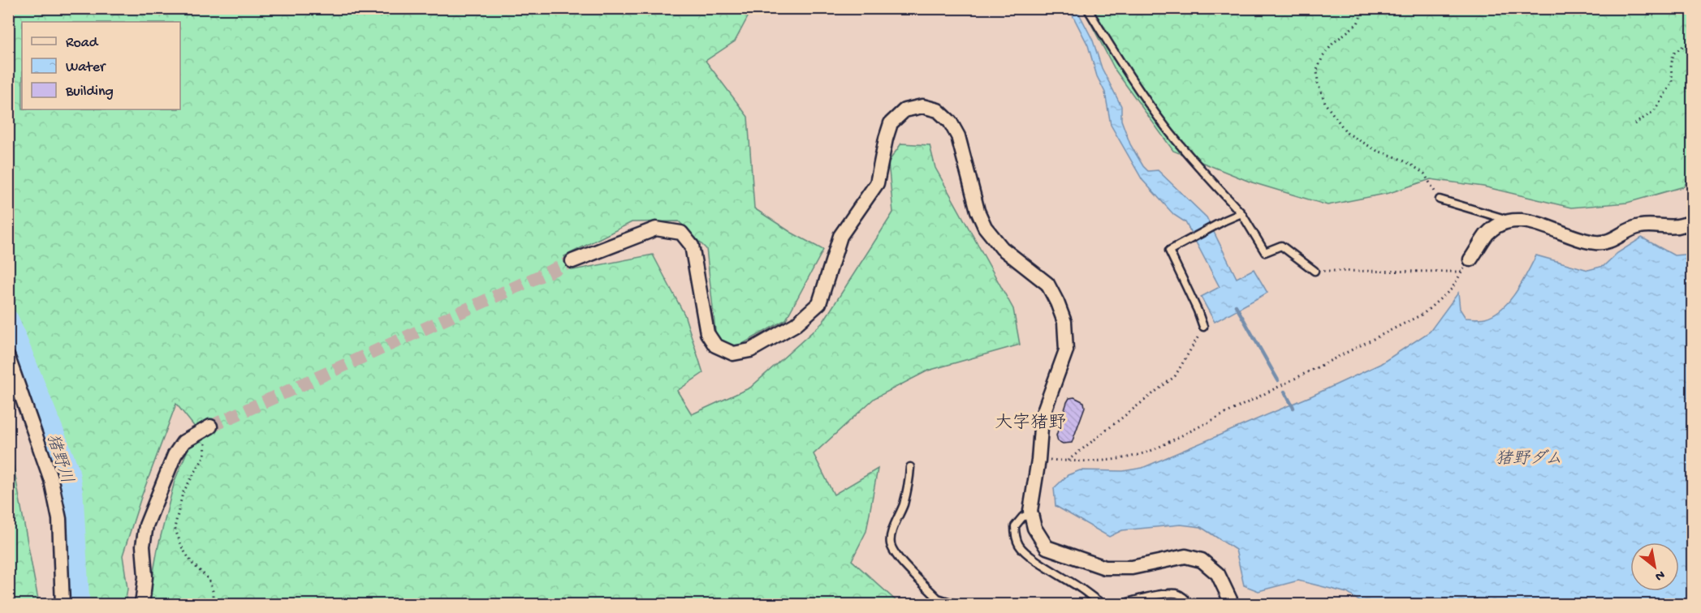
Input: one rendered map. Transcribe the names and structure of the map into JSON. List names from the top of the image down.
{
  "districts": ["大字猪野"],
  "water": ["猪野ダム", "猪野川"],
  "legend": ["Road", "Water", "Building"],
  "north": "bottom right"
}
